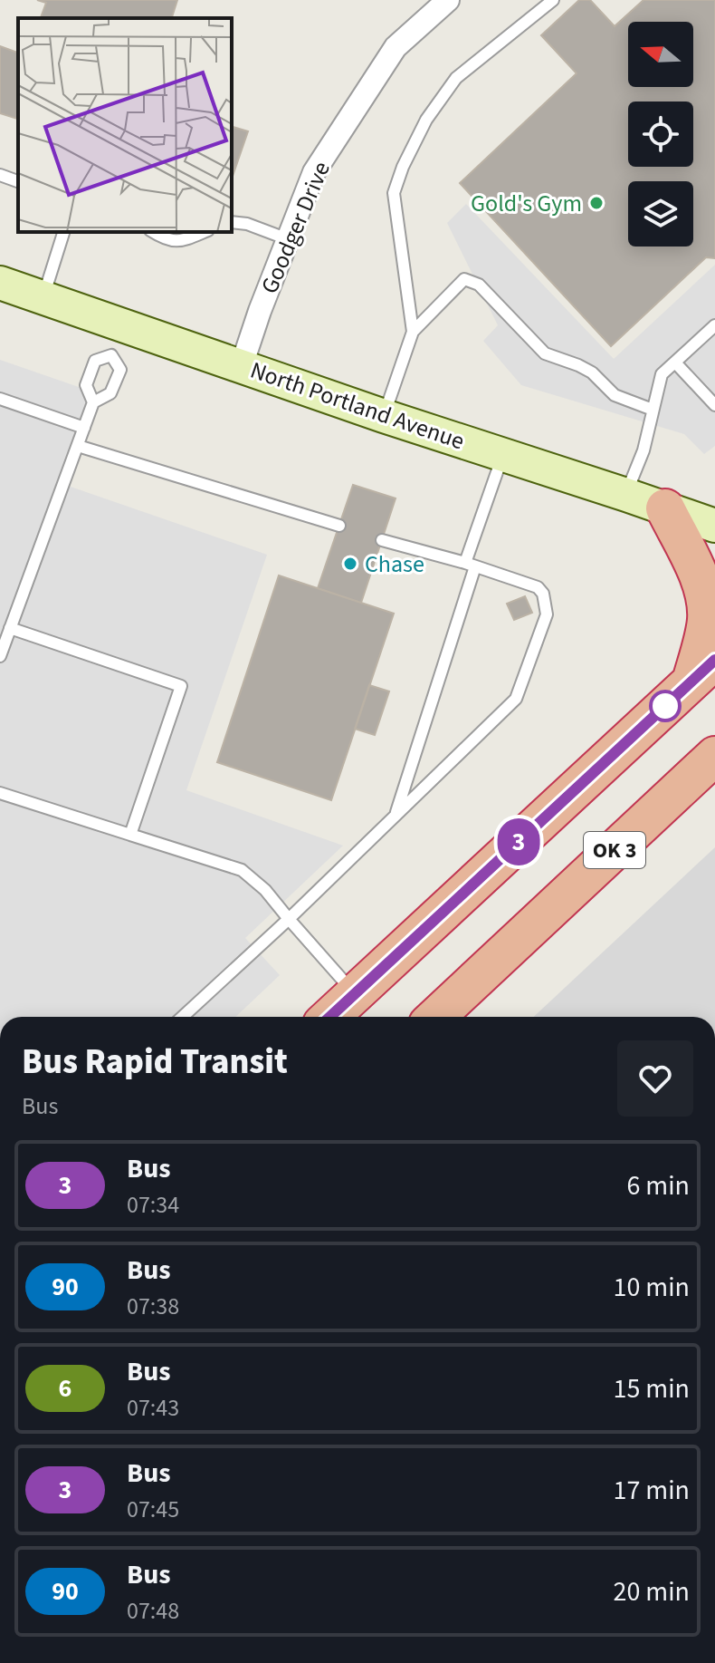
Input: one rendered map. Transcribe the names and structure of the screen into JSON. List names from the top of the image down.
{
  "streets": {
    "highway": ["OK 3"],
    "main road": ["North Portland Avenue"],
    "street": ["Goodger Drive"]
  },
  "crossings": [
    ["Goodger Drive", "North Portland Avenue"]
  ],
  "places": ["Gold's Gym", "Chase"],
  "lines": ["bus line 3"],
  "north": "left",
  "page": {
    "on_map": "3",
    "heading": ["Bus Rapid Transit", "Bus"],
    "list": [
      {
        "mark": "3",
        "name": "Bus",
        "note": "07:34",
        "value": "6 min"
      },
      {
        "mark": "90",
        "name": "Bus",
        "note": "07:38",
        "value": "10 min"
      },
      {
        "mark": "6",
        "name": "Bus",
        "note": "07:43",
        "value": "15 min"
      },
      {
        "mark": "3",
        "name": "Bus",
        "note": "07:45",
        "value": "17 min"
      },
      {
        "mark": "90",
        "name": "Bus",
        "note": "07:48",
        "value": "20 min"
      }
    ]
  }
}
